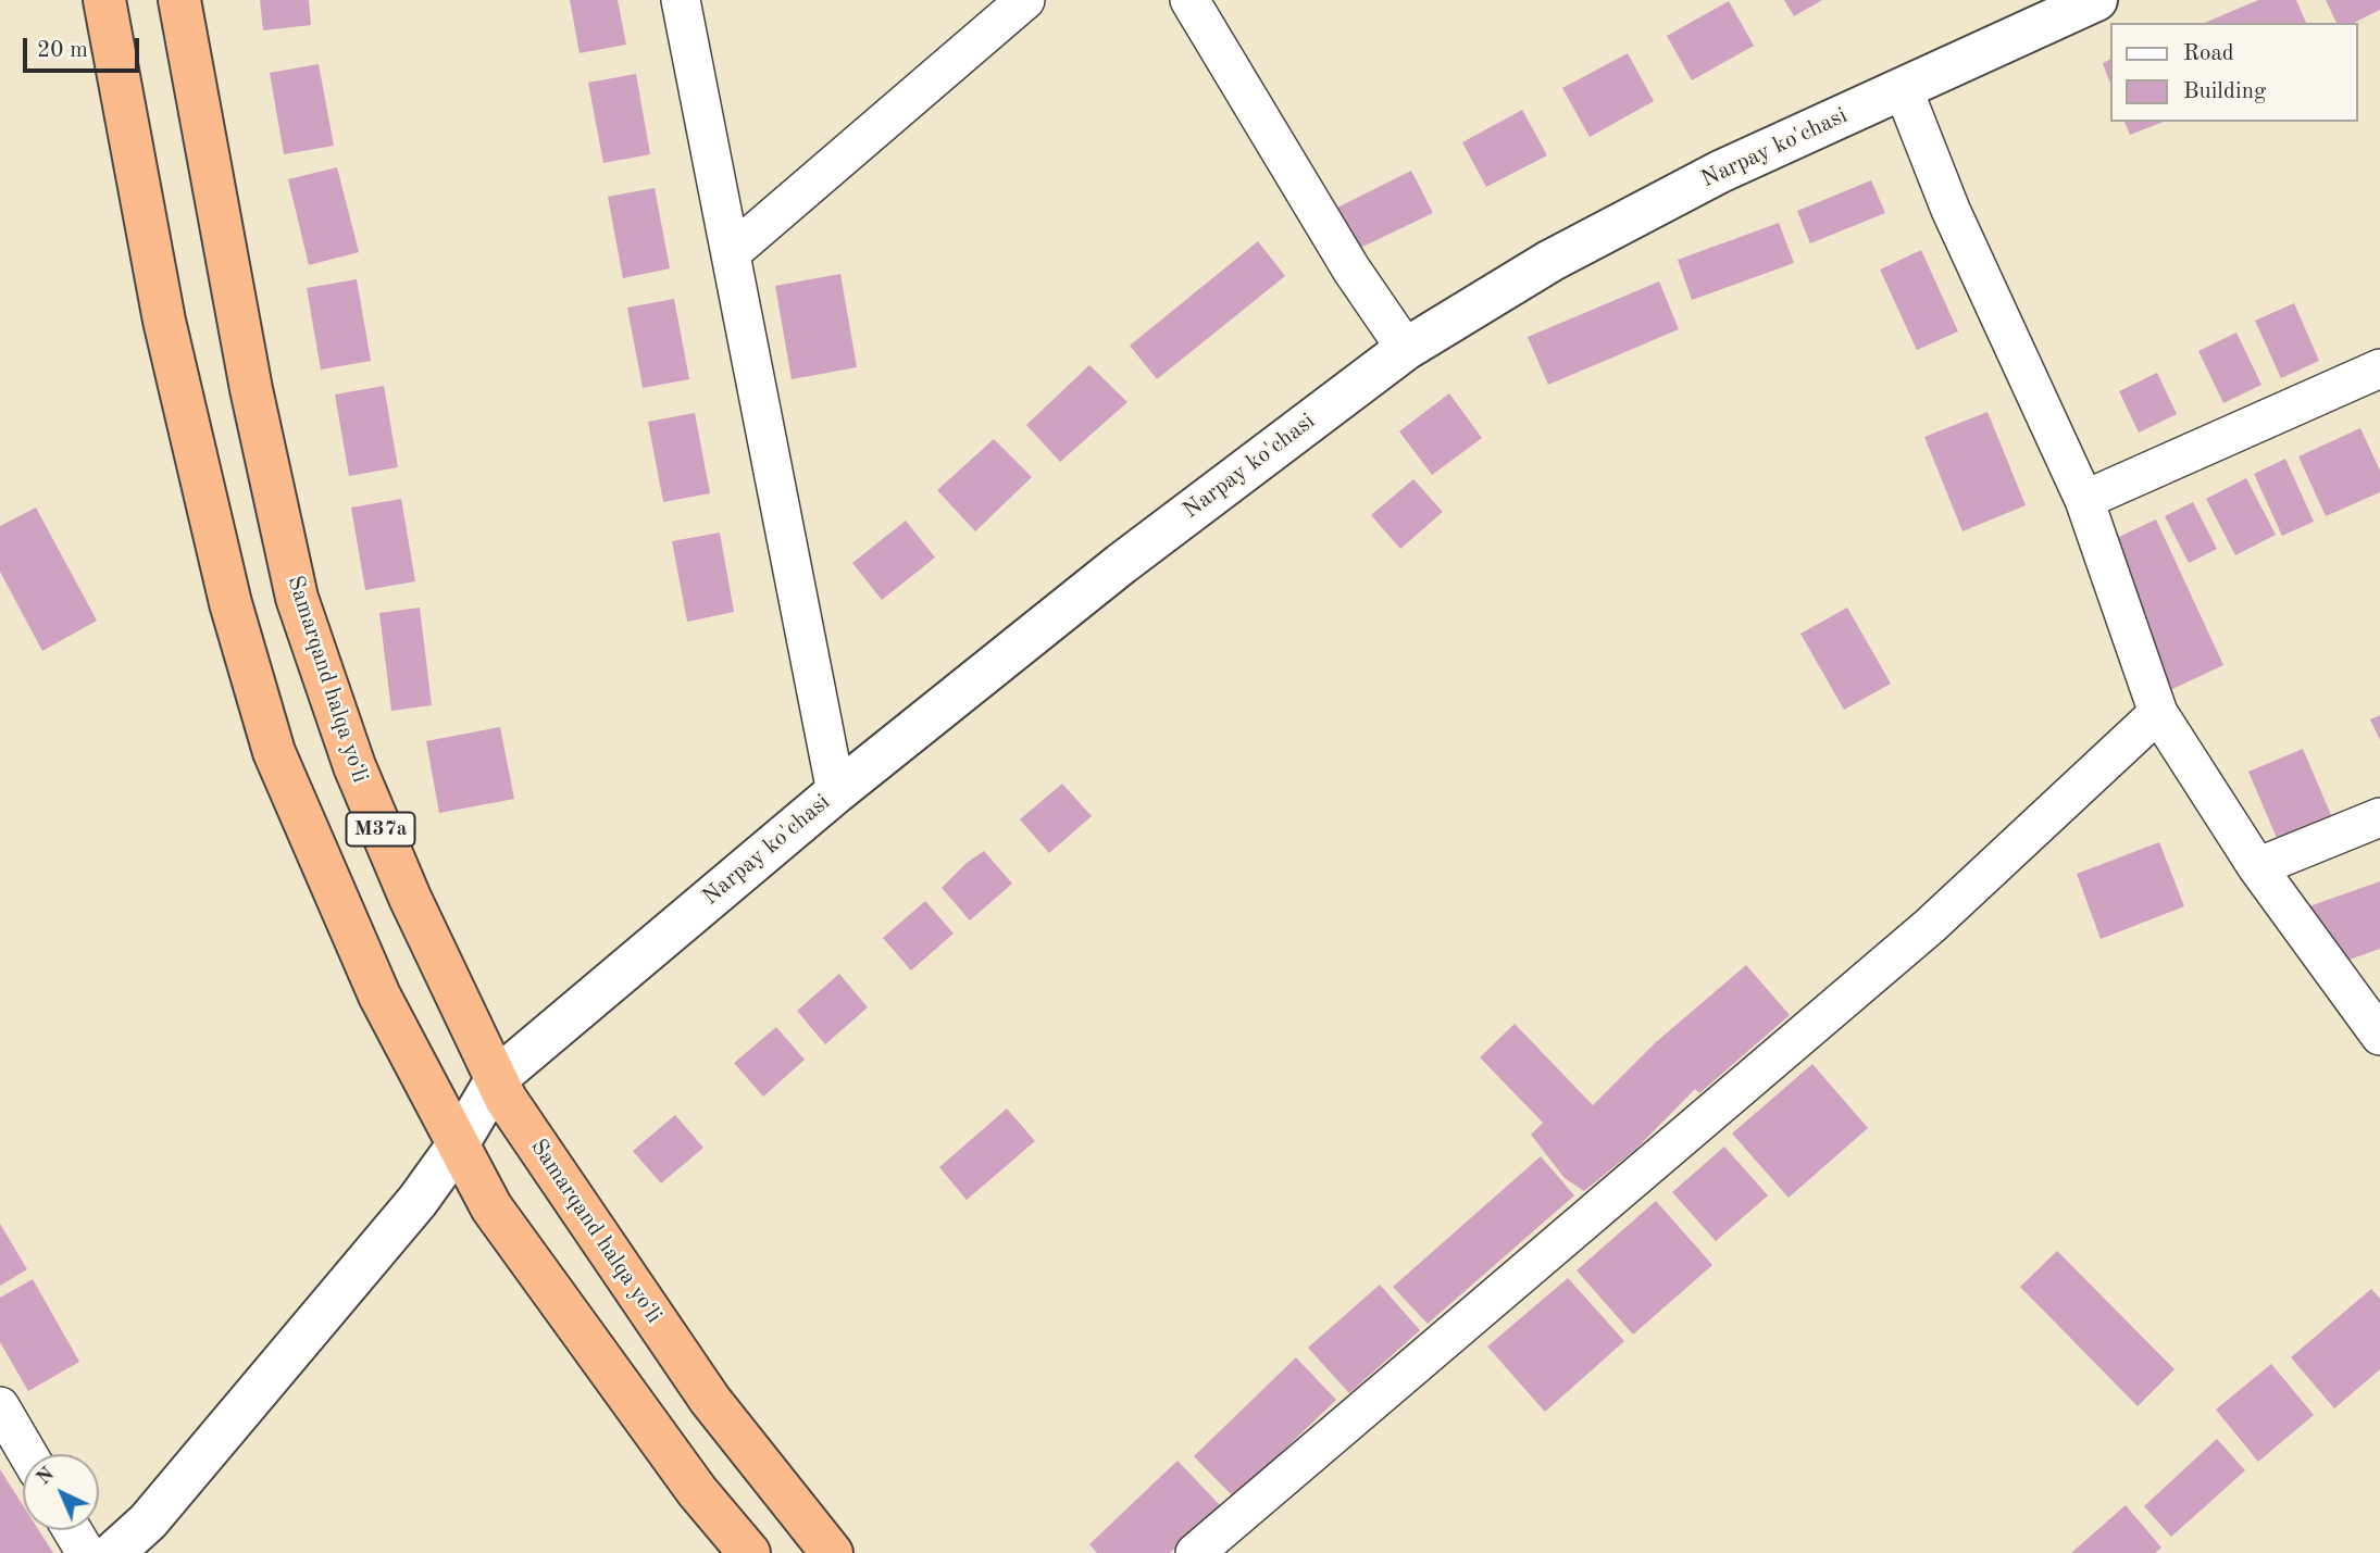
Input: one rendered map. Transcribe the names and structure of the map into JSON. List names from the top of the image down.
{
  "streets": {
    "highway": ["Samarqand halqa yoʻli", "M37a"],
    "street": ["Narpay ko'chasi"]
  },
  "crossings": [
    ["Narpay ko'chasi", "Samarqand halqa yoʻli"],
    ["Narpay ko'chasi", "M37a"]
  ],
  "legend": ["Road", "Building"],
  "scale_bar": "20 m",
  "north": "top left"
}
